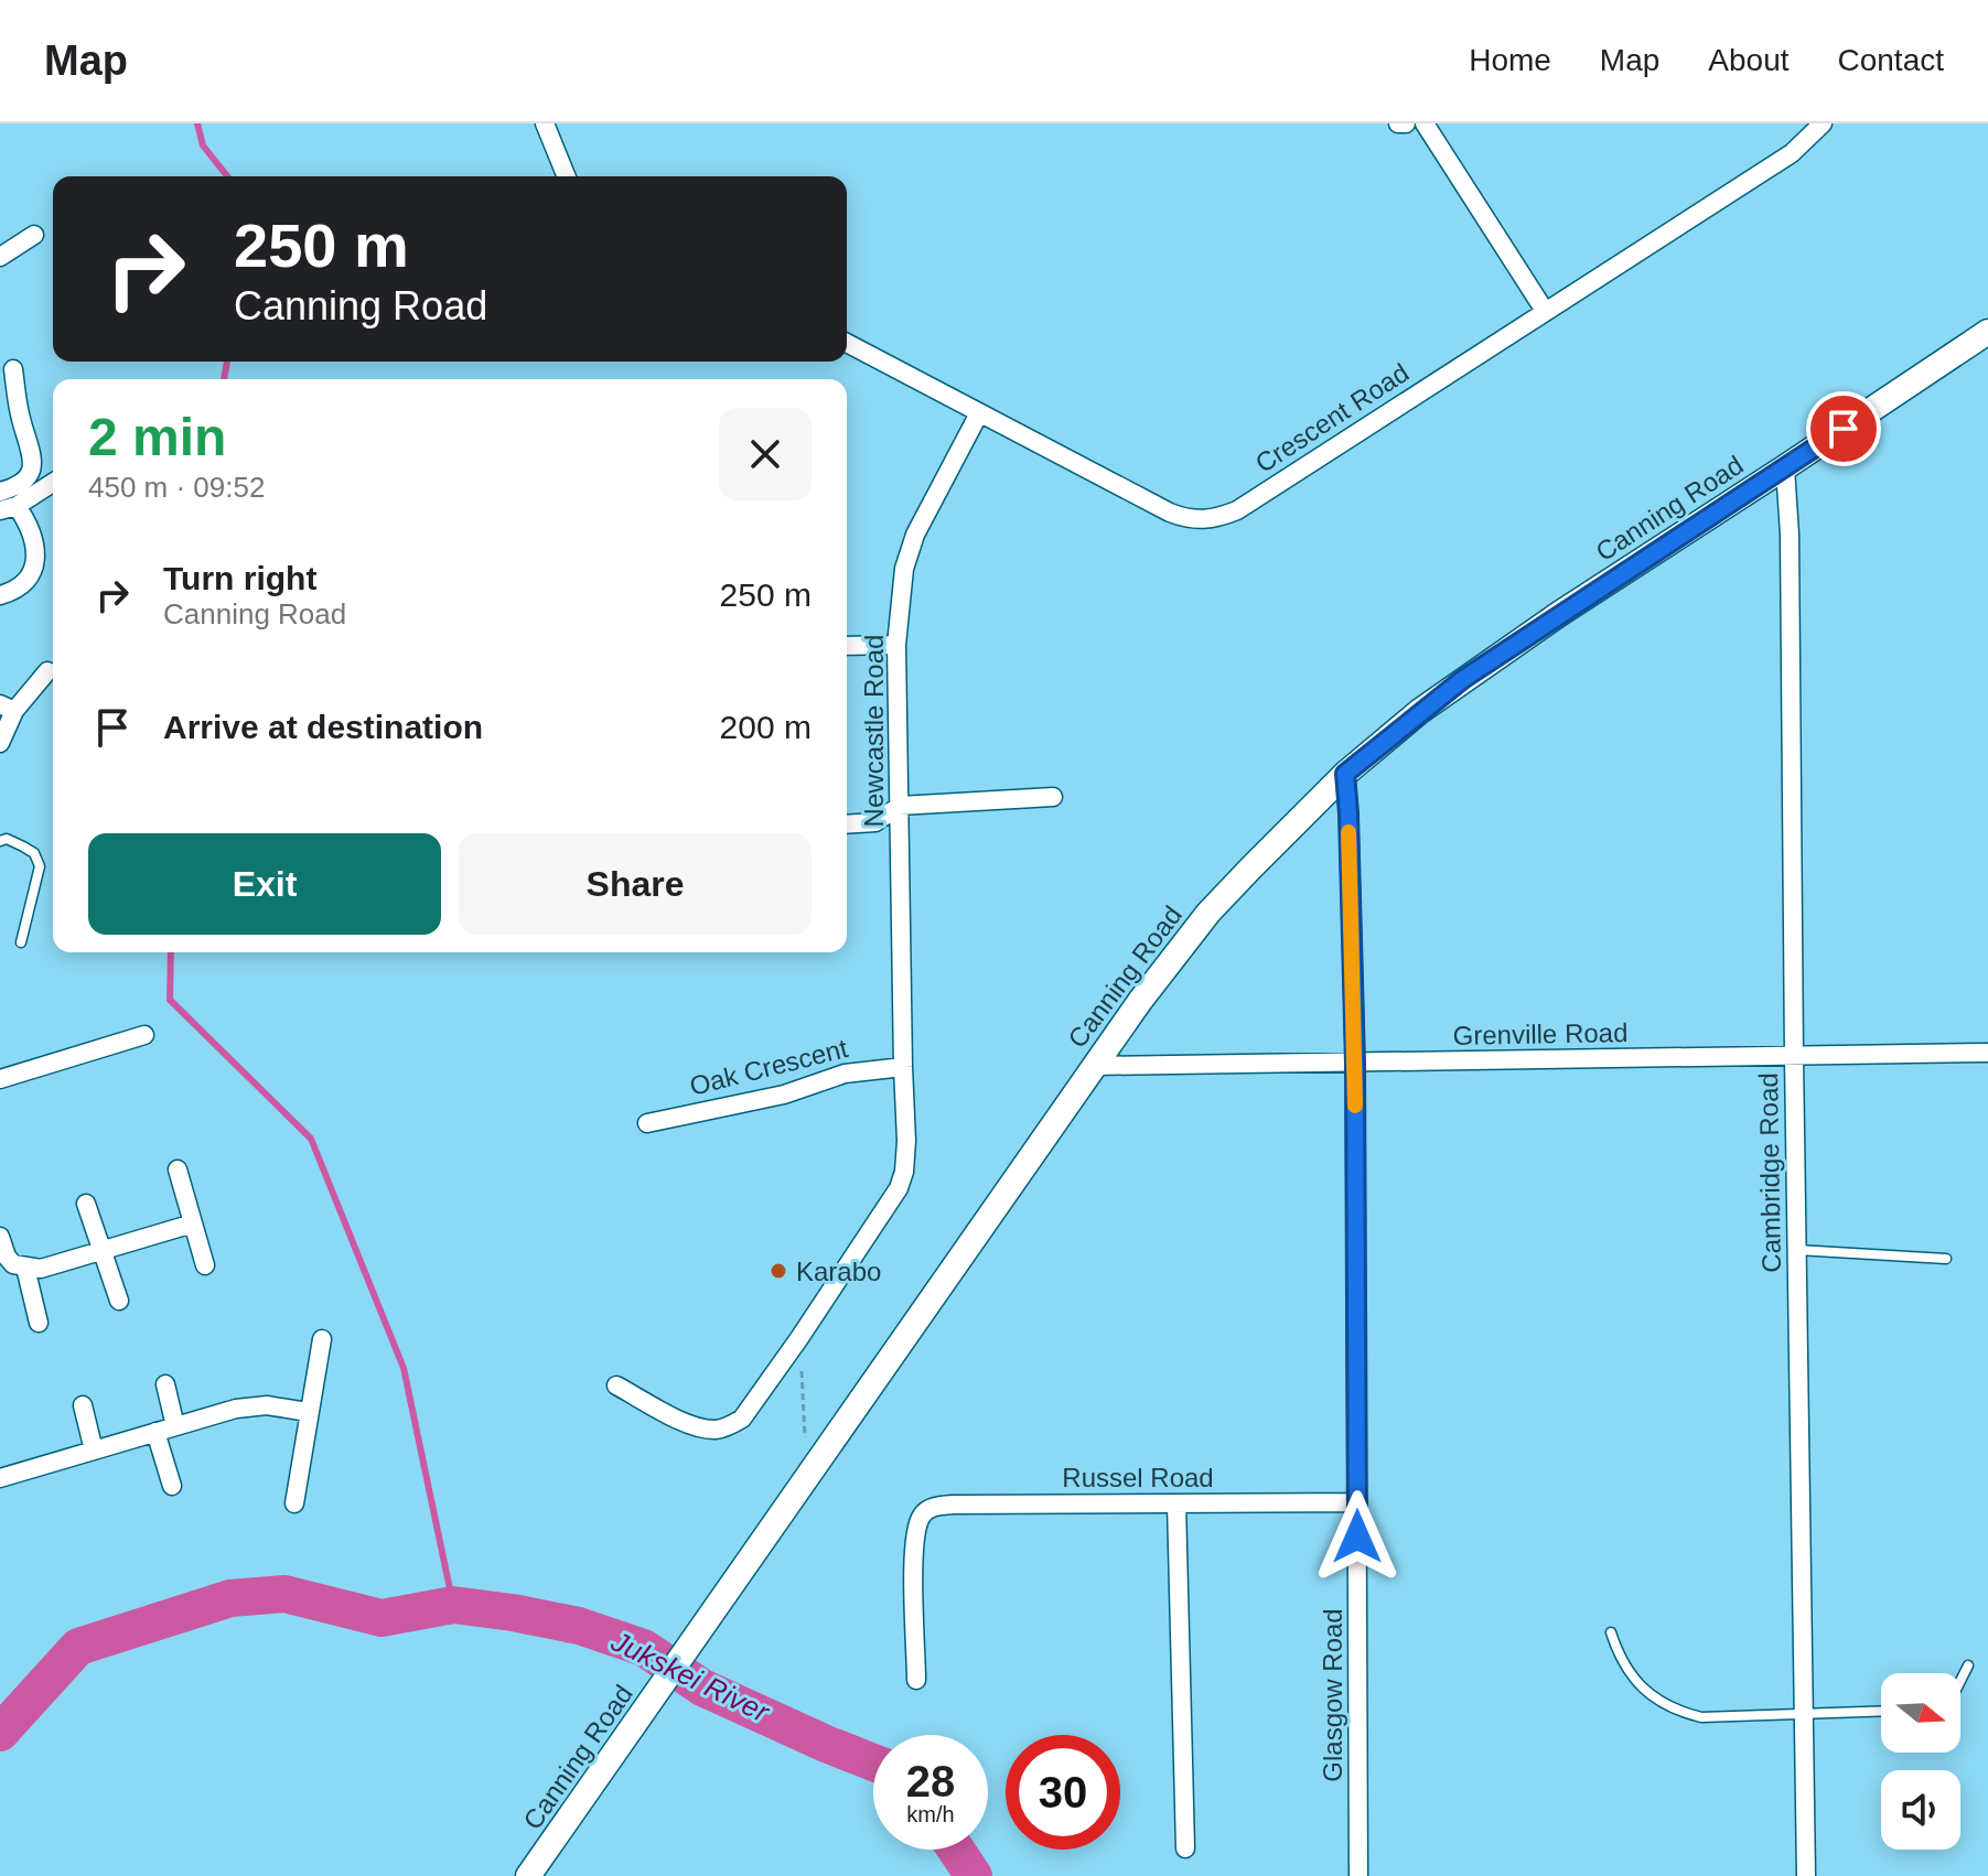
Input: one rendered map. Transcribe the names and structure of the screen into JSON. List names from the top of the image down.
{
  "streets": {
    "main road": ["Canning Road"],
    "street": [
      "Crescent Road",
      "Newcastle Road",
      "Grenville Road",
      "Oak Crescent",
      "Cambridge Road",
      "Russel Road",
      "Glasgow Road"
    ]
  },
  "crossings": [
    ["Crescent Road", "Newcastle Road"],
    ["Canning Road", "Grenville Road"],
    ["Canning Road", "Cambridge Road"],
    ["Canning Road", "Glasgow Road"],
    ["Newcastle Road", "Oak Crescent"],
    ["Grenville Road", "Cambridge Road"],
    ["Grenville Road", "Glasgow Road"],
    ["Russel Road", "Glasgow Road"]
  ],
  "water": ["Jukskei River"],
  "places": ["Karabo"],
  "north": "right",
  "page": {
    "header": "Map",
    "nav": [
      "Home",
      "Map",
      "About",
      "Contact"
    ],
    "turn": ["250 m", "Canning Road"],
    "heading": ["2 min", "450 m · 09:52"],
    "list": [
      {
        "name": "Turn right",
        "note": "Canning Road",
        "value": "250 m"
      },
      {
        "name": "Arrive at destination",
        "value": "200 m"
      }
    ],
    "buttons": ["Exit", "Share"],
    "speed": "28 km/h",
    "limit": "30"
  }
}
